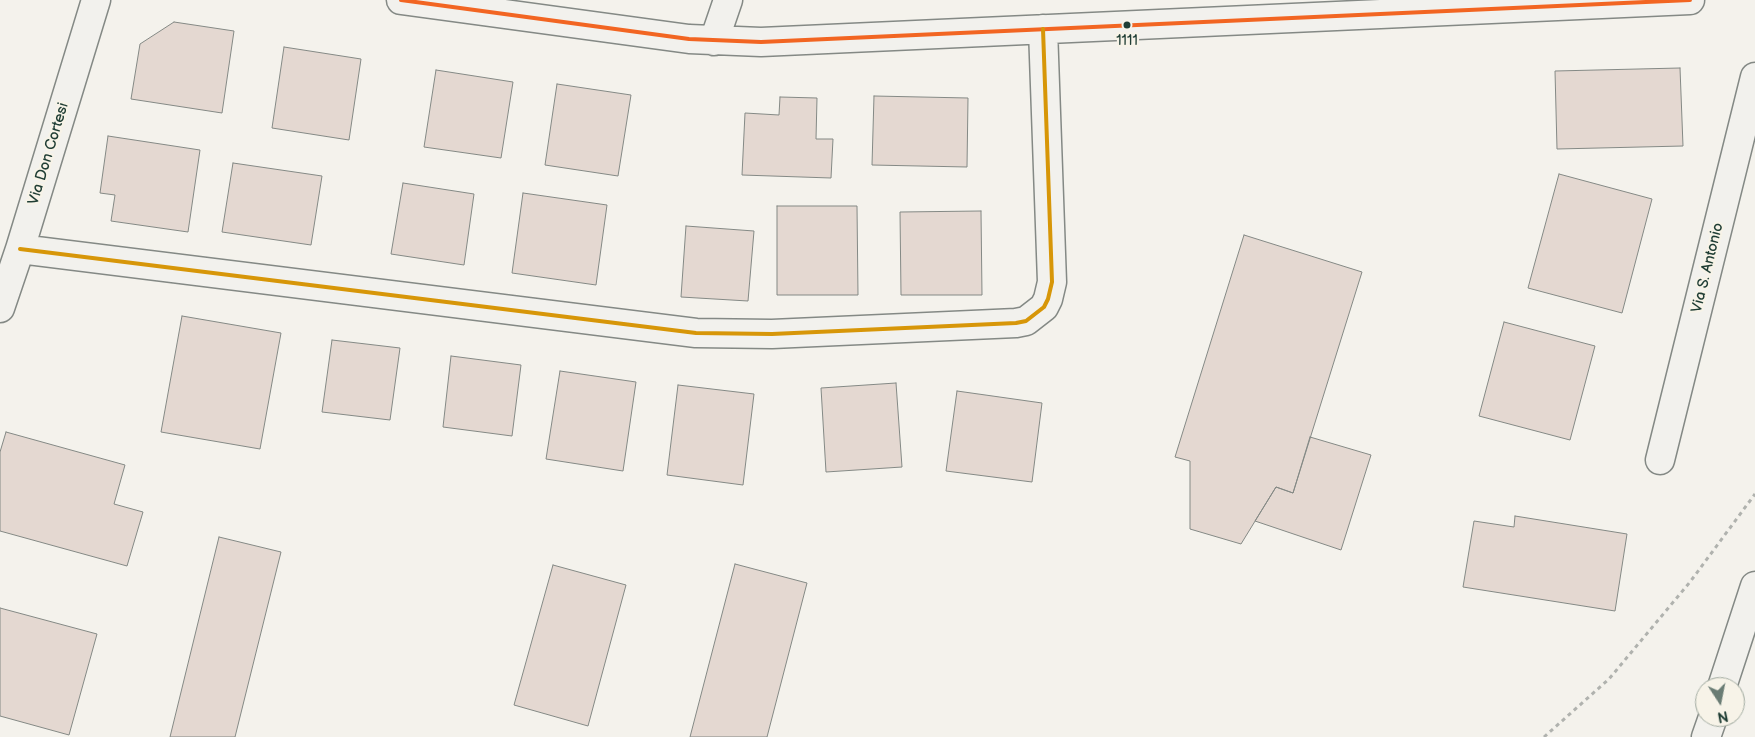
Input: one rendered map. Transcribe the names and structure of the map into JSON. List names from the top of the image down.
{
  "streets": {
    "street": ["Via Don Cortesi", "Via S. Antonio"]
  },
  "places": ["1111"],
  "north": "bottom"
}
